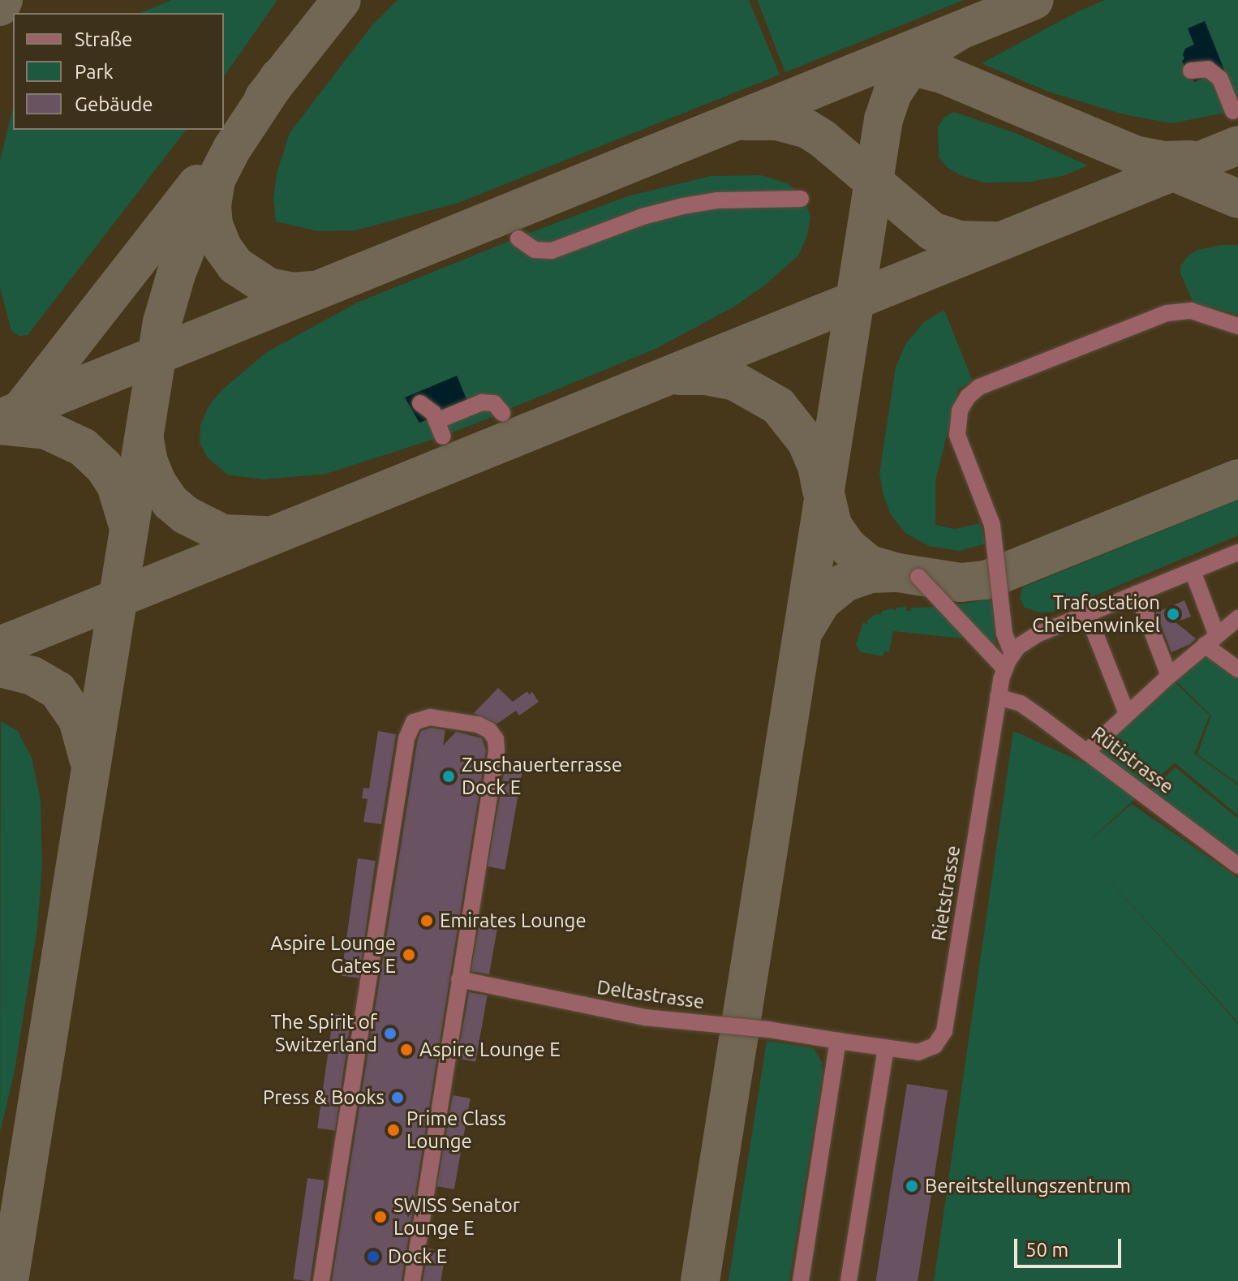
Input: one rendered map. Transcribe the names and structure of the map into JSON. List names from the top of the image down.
{
  "streets": {
    "lane": ["Rütistrasse", "Rietstrasse", "Deltastrasse"]
  },
  "crossings": [
    ["Rütistrasse", "Rietstrasse"],
    ["Rietstrasse", "Deltastrasse"]
  ],
  "places": [
    "Trafostation Cheibenwinkel",
    "Zuschauerterrasse Dock E",
    "Emirates Lounge",
    "Aspire Lounge Gates E",
    "The Spirit of Switzerland",
    "Aspire Lounge E",
    "Press & Books",
    "Prime Class Lounge",
    "Bereitstellungszentrum",
    "SWISS Senator Lounge E",
    "Dock E"
  ],
  "legend": ["Straße", "Park", "Gebäude"],
  "scale_bar": "50 m"
}
